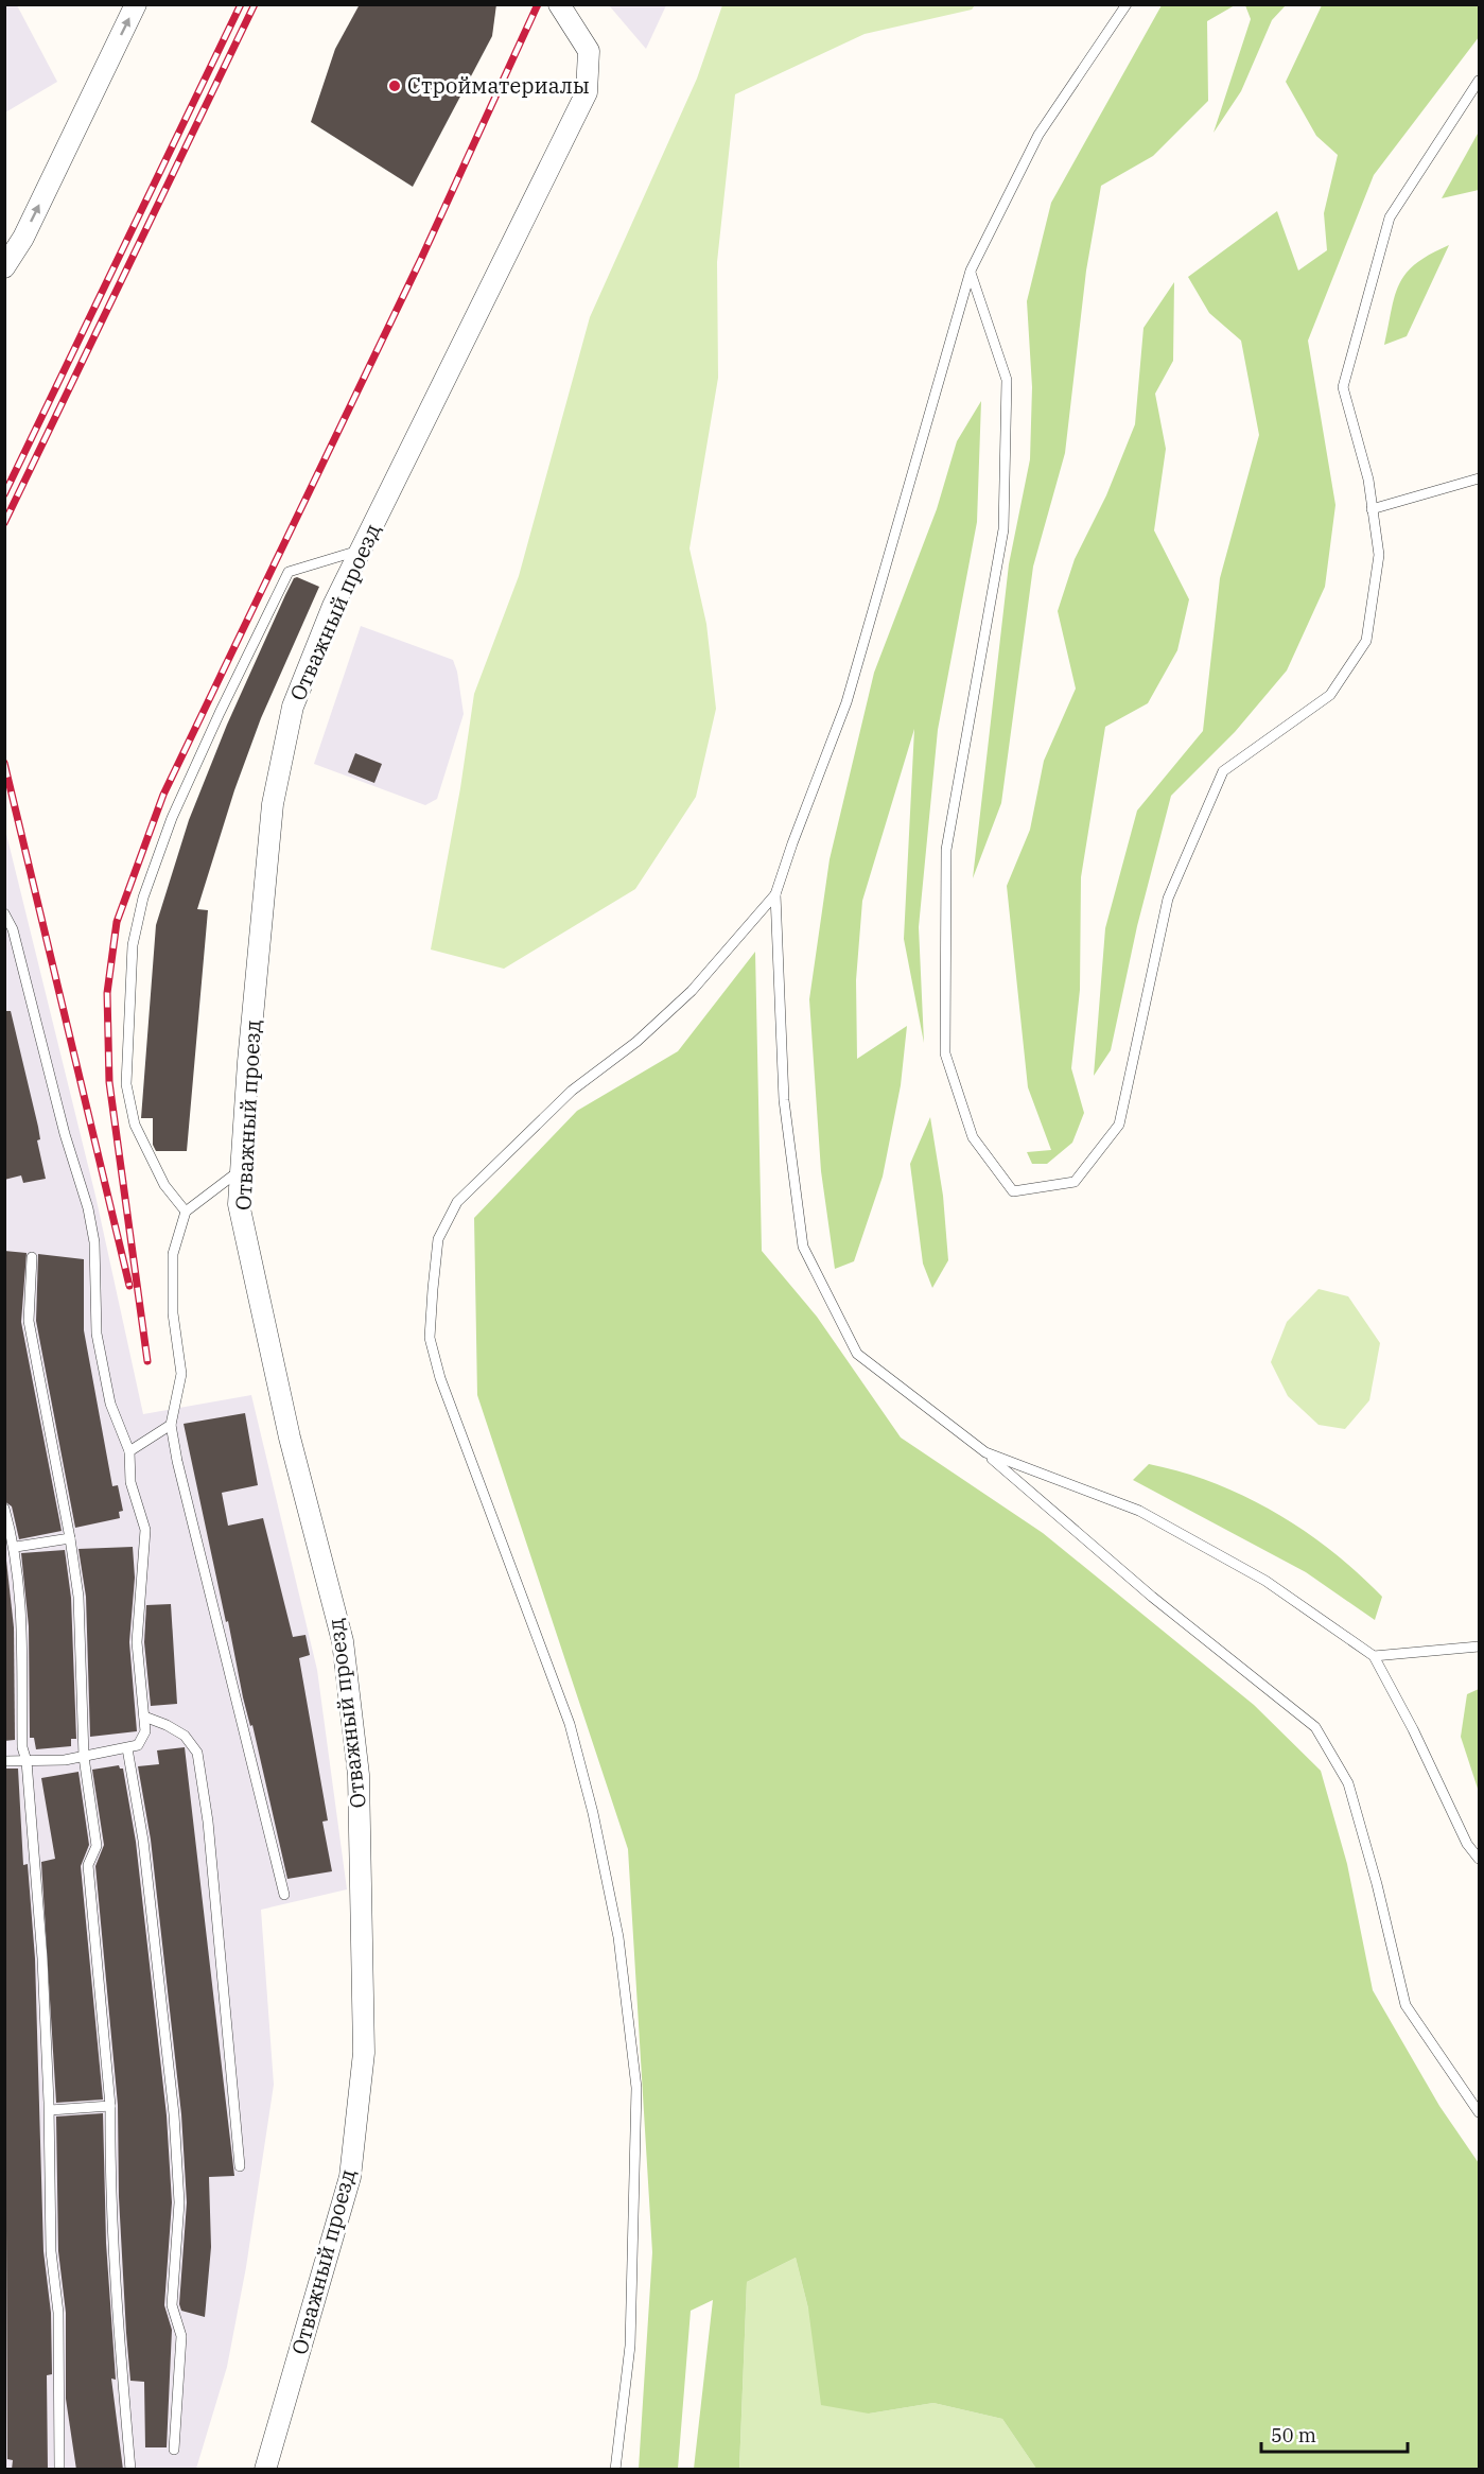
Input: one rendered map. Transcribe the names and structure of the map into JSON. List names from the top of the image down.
{
  "streets": {
    "street": ["Отважный проезд"]
  },
  "places": ["Стройматериалы"],
  "scale_bar": "50 m"
}
